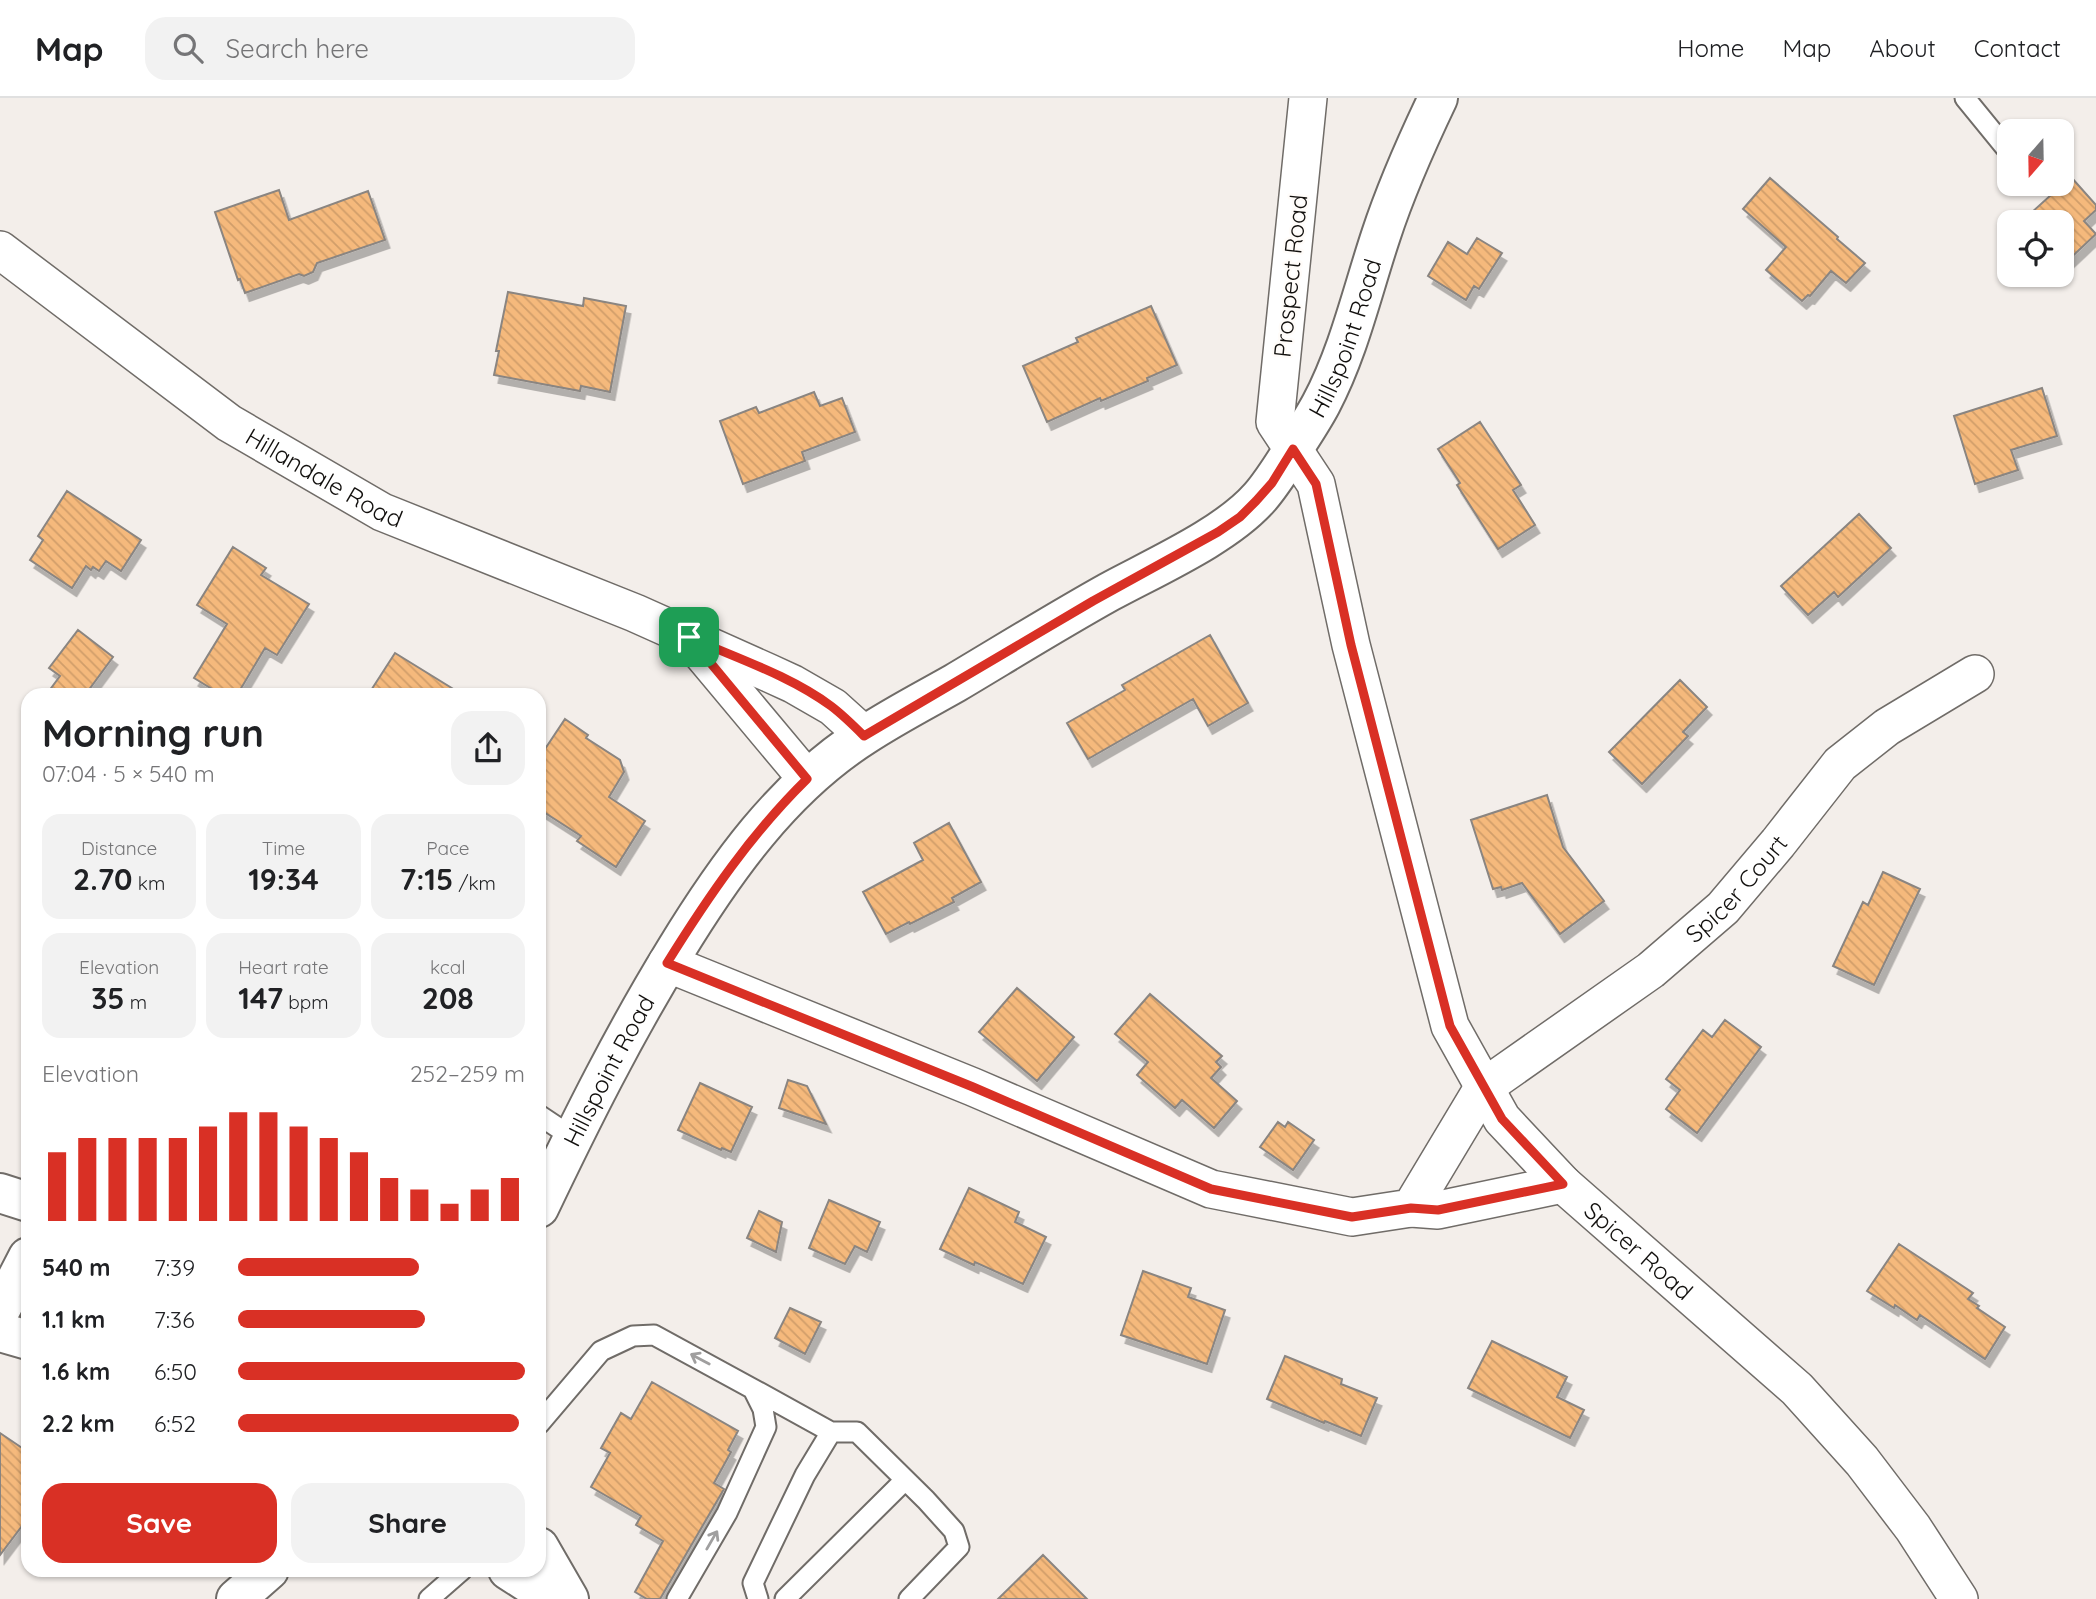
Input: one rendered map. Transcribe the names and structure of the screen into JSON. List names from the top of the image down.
{
  "streets": {
    "street": [
      "Prospect Road",
      "Hillspoint Road",
      "Hillandale Road",
      "Spicer Court",
      "Spicer Road"
    ]
  },
  "crossings": [
    ["Prospect Road", "Hillspoint Road"],
    ["Prospect Road", "Spicer Road"],
    ["Hillspoint Road", "Hillandale Road"],
    ["Hillspoint Road", "Spicer Road"],
    ["Spicer Court", "Spicer Road"]
  ],
  "north": "bottom",
  "page": {
    "header": "Map",
    "search": "Search here",
    "nav": [
      "Home",
      "Map",
      "About",
      "Contact"
    ],
    "heading": ["Morning run", "07:04 · 5 × 540 m"],
    "stats": [
      ["Distance", "2.70 km"],
      ["Time", "19:34"],
      ["Pace", "7:15 /km"],
      ["Elevation", "35 m"],
      ["Heart rate", "147 bpm"],
      ["kcal", "208"]
    ],
    "chart": ["Elevation", "252–259 m"],
    "list": [
      {
        "name": "540 m",
        "note": "7:39"
      },
      {
        "name": "1.1 km",
        "note": "7:36"
      },
      {
        "name": "1.6 km",
        "note": "6:50"
      },
      {
        "name": "2.2 km",
        "note": "6:52"
      }
    ],
    "buttons": ["Save", "Share"]
  }
}
